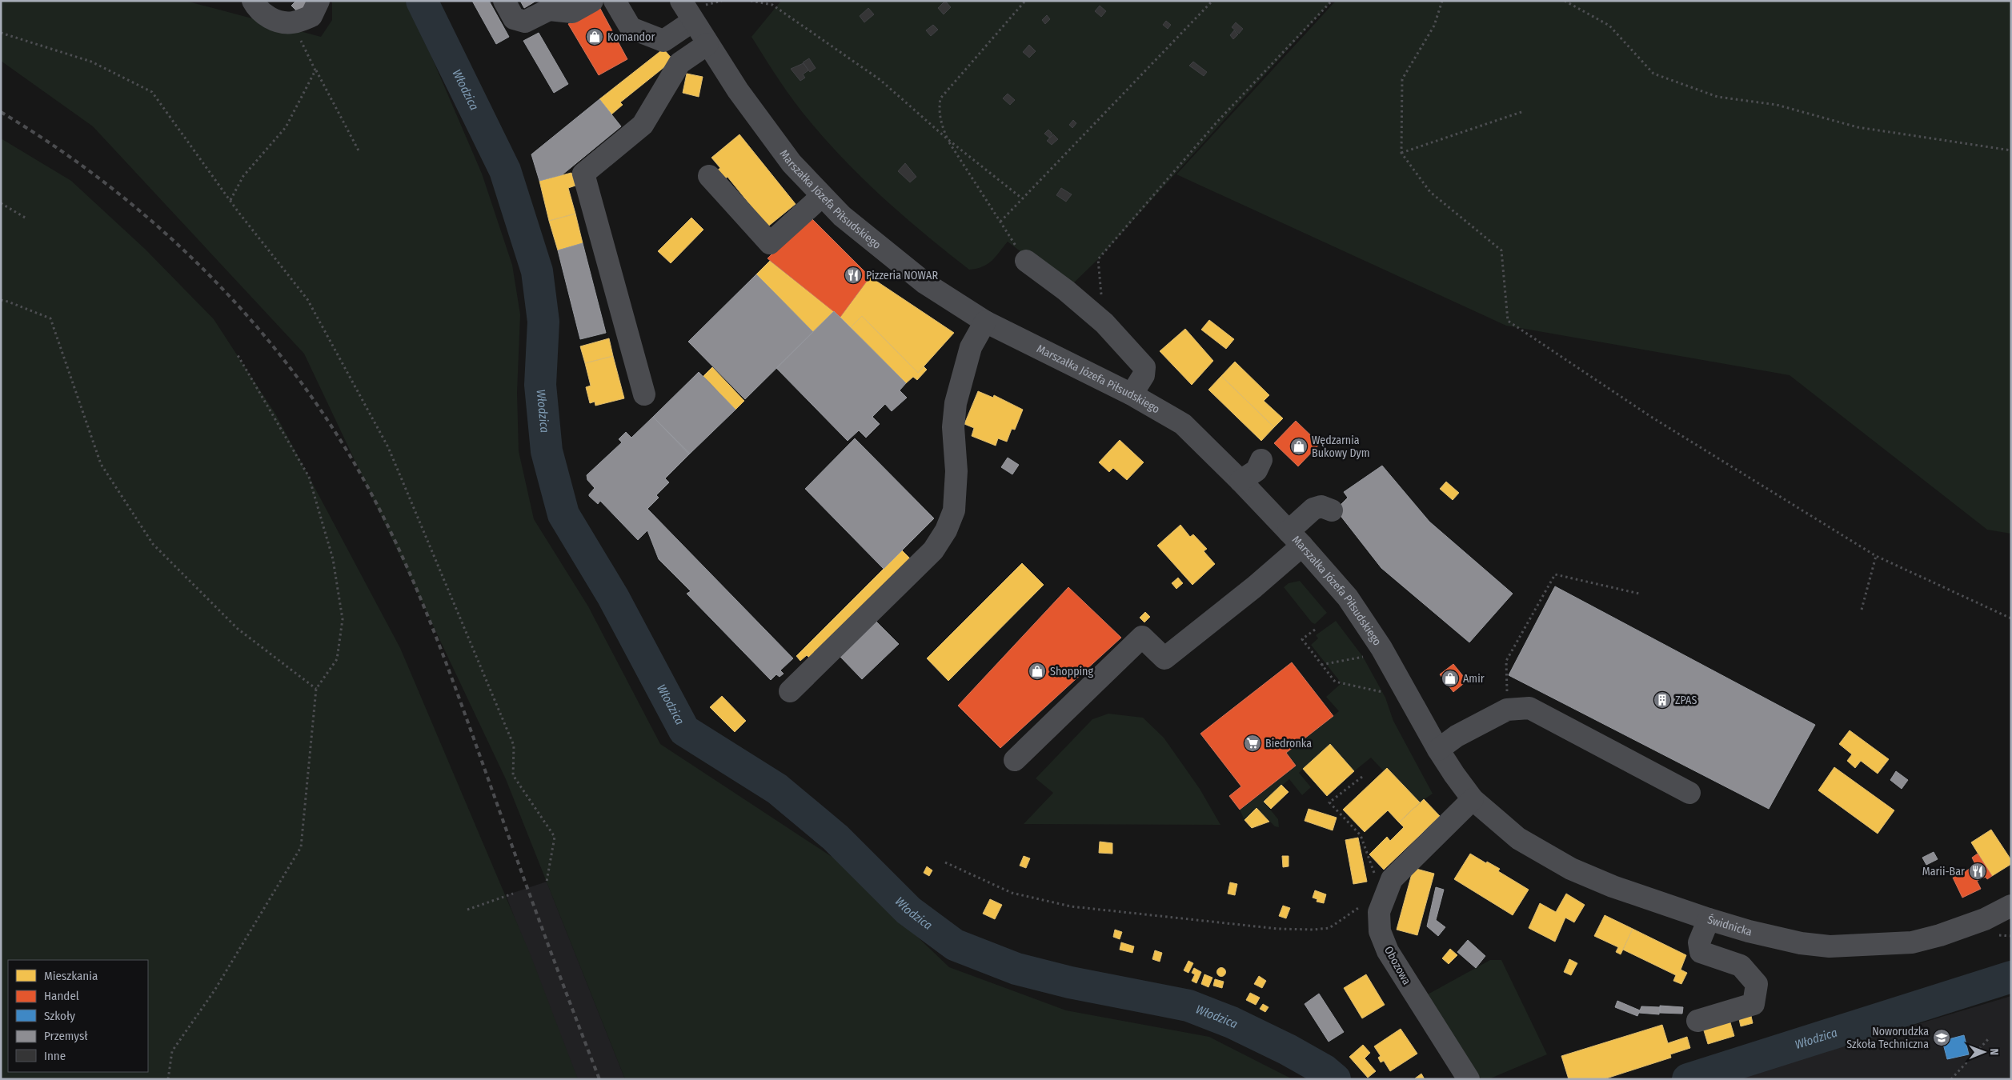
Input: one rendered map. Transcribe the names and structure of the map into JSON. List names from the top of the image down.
{
  "streets": {
    "street": ["Marszałka Józefa Piłsudskiego", "Świdnicka", "Obozowa"]
  },
  "crossings": [
    ["Marszałka Józefa Piłsudskiego", "Świdnicka"],
    ["Marszałka Józefa Piłsudskiego", "Obozowa"],
    ["Świdnicka", "Obozowa"]
  ],
  "water": ["Włodzica"],
  "places": {
    "shop": [
      "Komandor",
      "Wędzarnia Bukowy Dym",
      "Shopping",
      "Amir"
    ],
    "restaurant": ["Pizzeria NOWAR", "Marii-Bar"],
    "building": ["ZPAS"],
    "supermarket": ["Biedronka"],
    "school or university": ["Noworudzka Szkoła Techniczna"]
  },
  "legend": [
    "Mieszkania",
    "Handel",
    "Szkoły",
    "Przemysł",
    "Inne"
  ],
  "north": "right"
}
